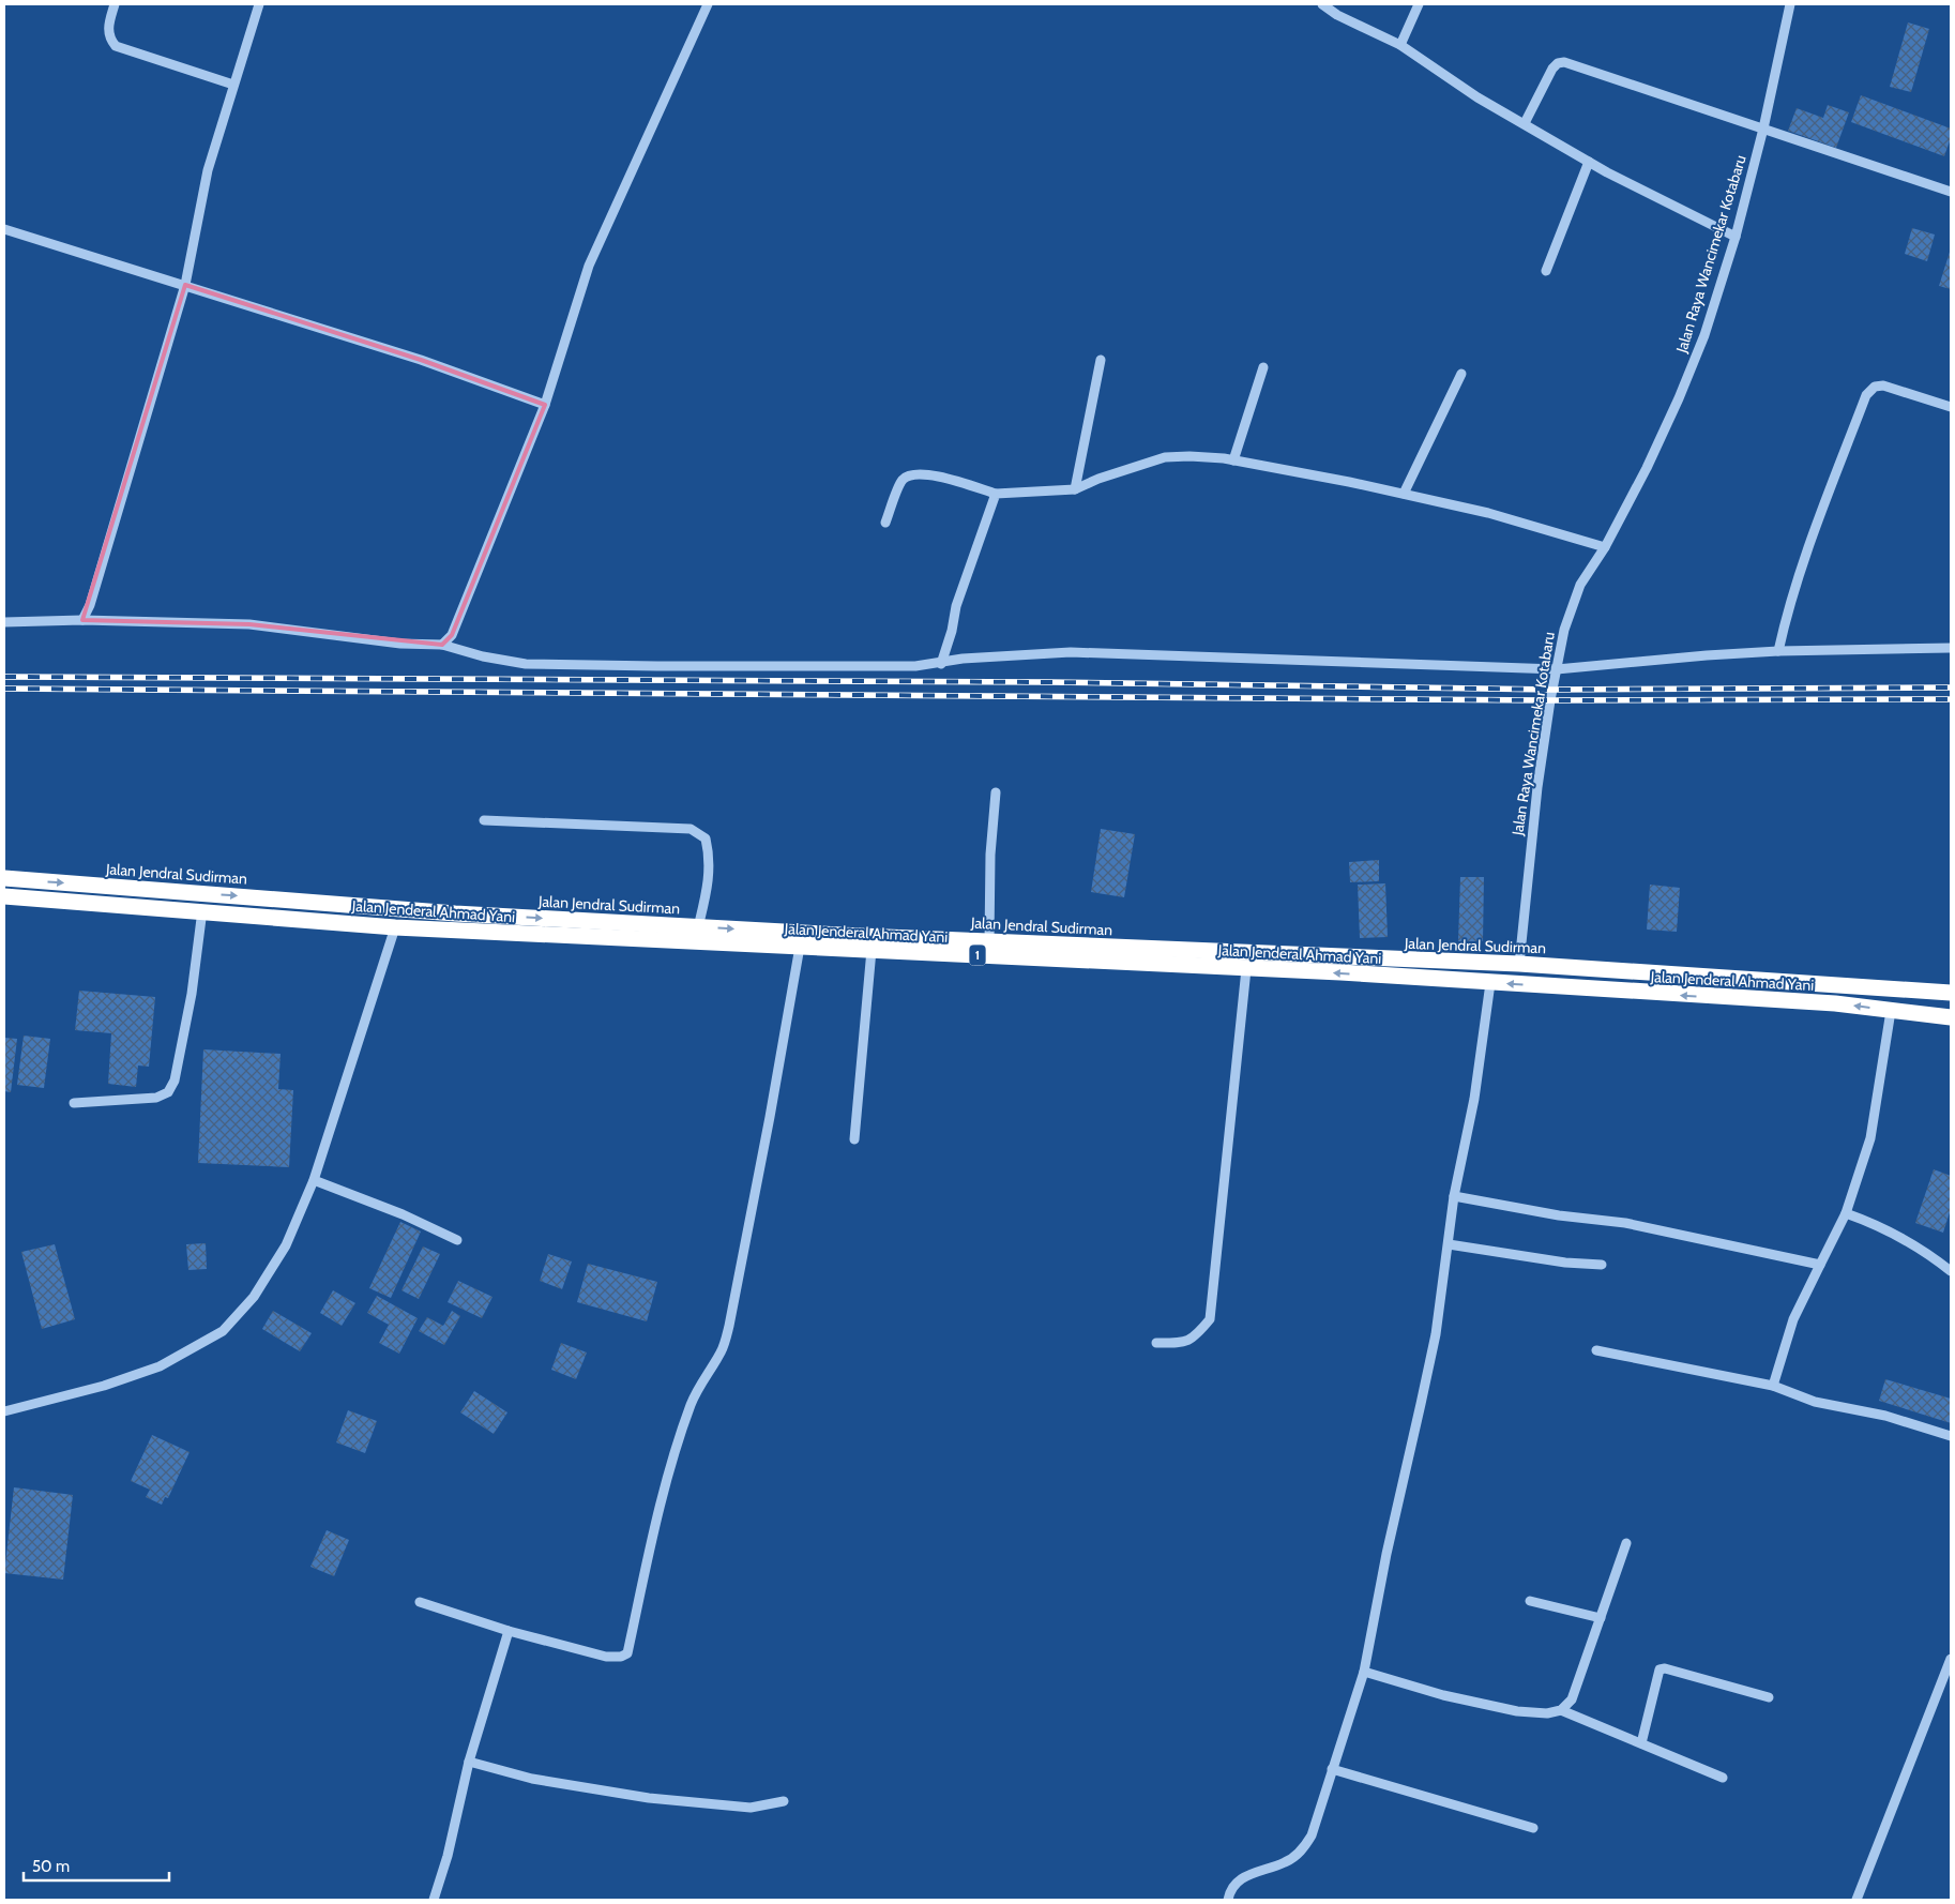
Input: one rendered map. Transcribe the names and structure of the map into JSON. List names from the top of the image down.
{
  "streets": {
    "highway": ["Jalan Jendral Sudirman", "Jalan Jenderal Ahmad Yani", "1"],
    "street": ["Jalan Raya Wancimekar Kotabaru"]
  },
  "crossings": [
    ["Jalan Raya Wancimekar Kotabaru", "Jalan Jendral Sudirman"]
  ],
  "one_way": ["Jalan Jendral Sudirman"],
  "scale_bar": "50 m"
}
